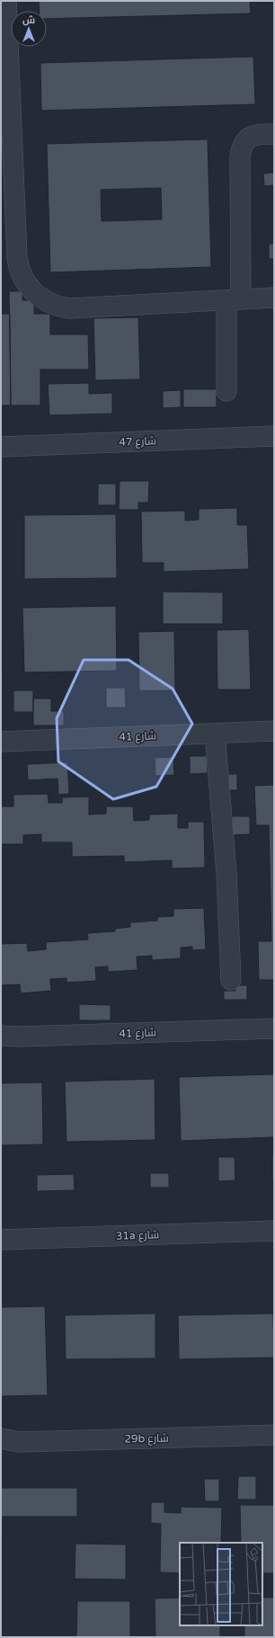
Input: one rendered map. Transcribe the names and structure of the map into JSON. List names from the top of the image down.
{
  "streets": {
    "street": [
      "شارع 47",
      "شارع 41",
      "31a شارع",
      "29b شارع"
    ]
  },
  "north": "top"
}
